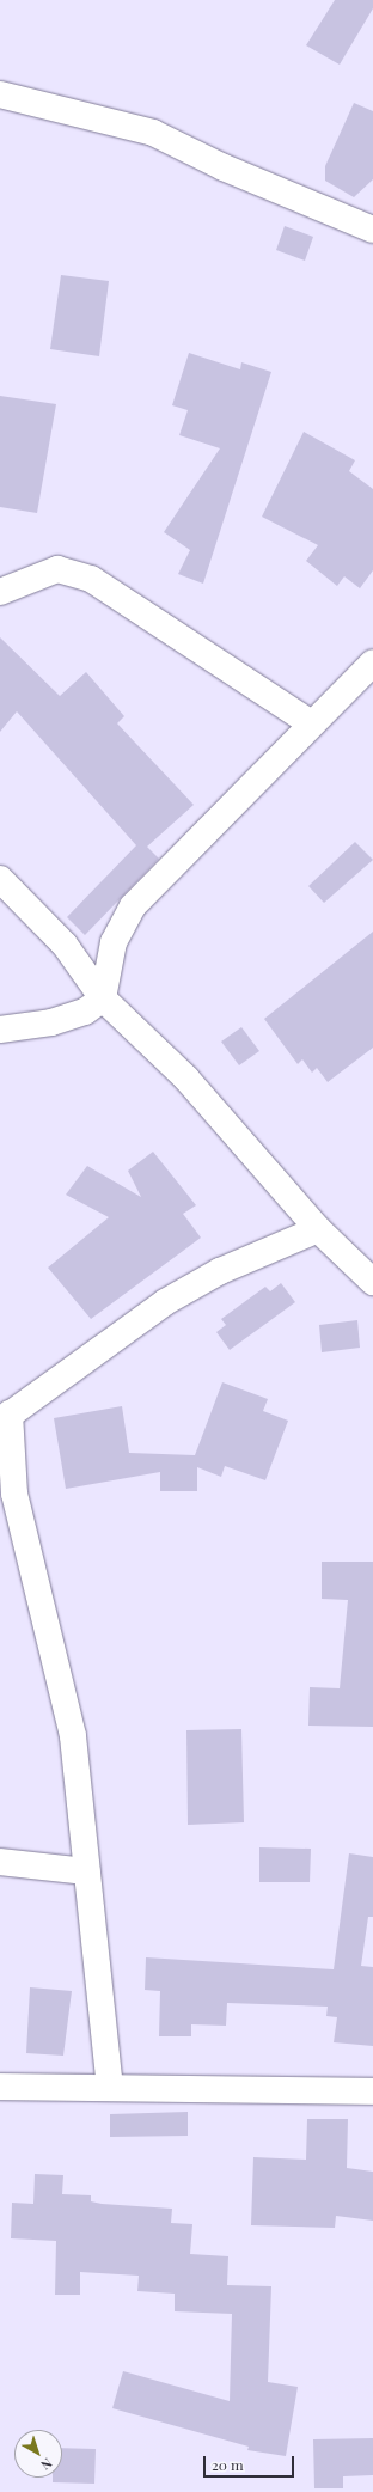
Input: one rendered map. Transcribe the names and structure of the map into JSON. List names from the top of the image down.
{
  "scale_bar": "20 m",
  "north": "bottom right"
}
